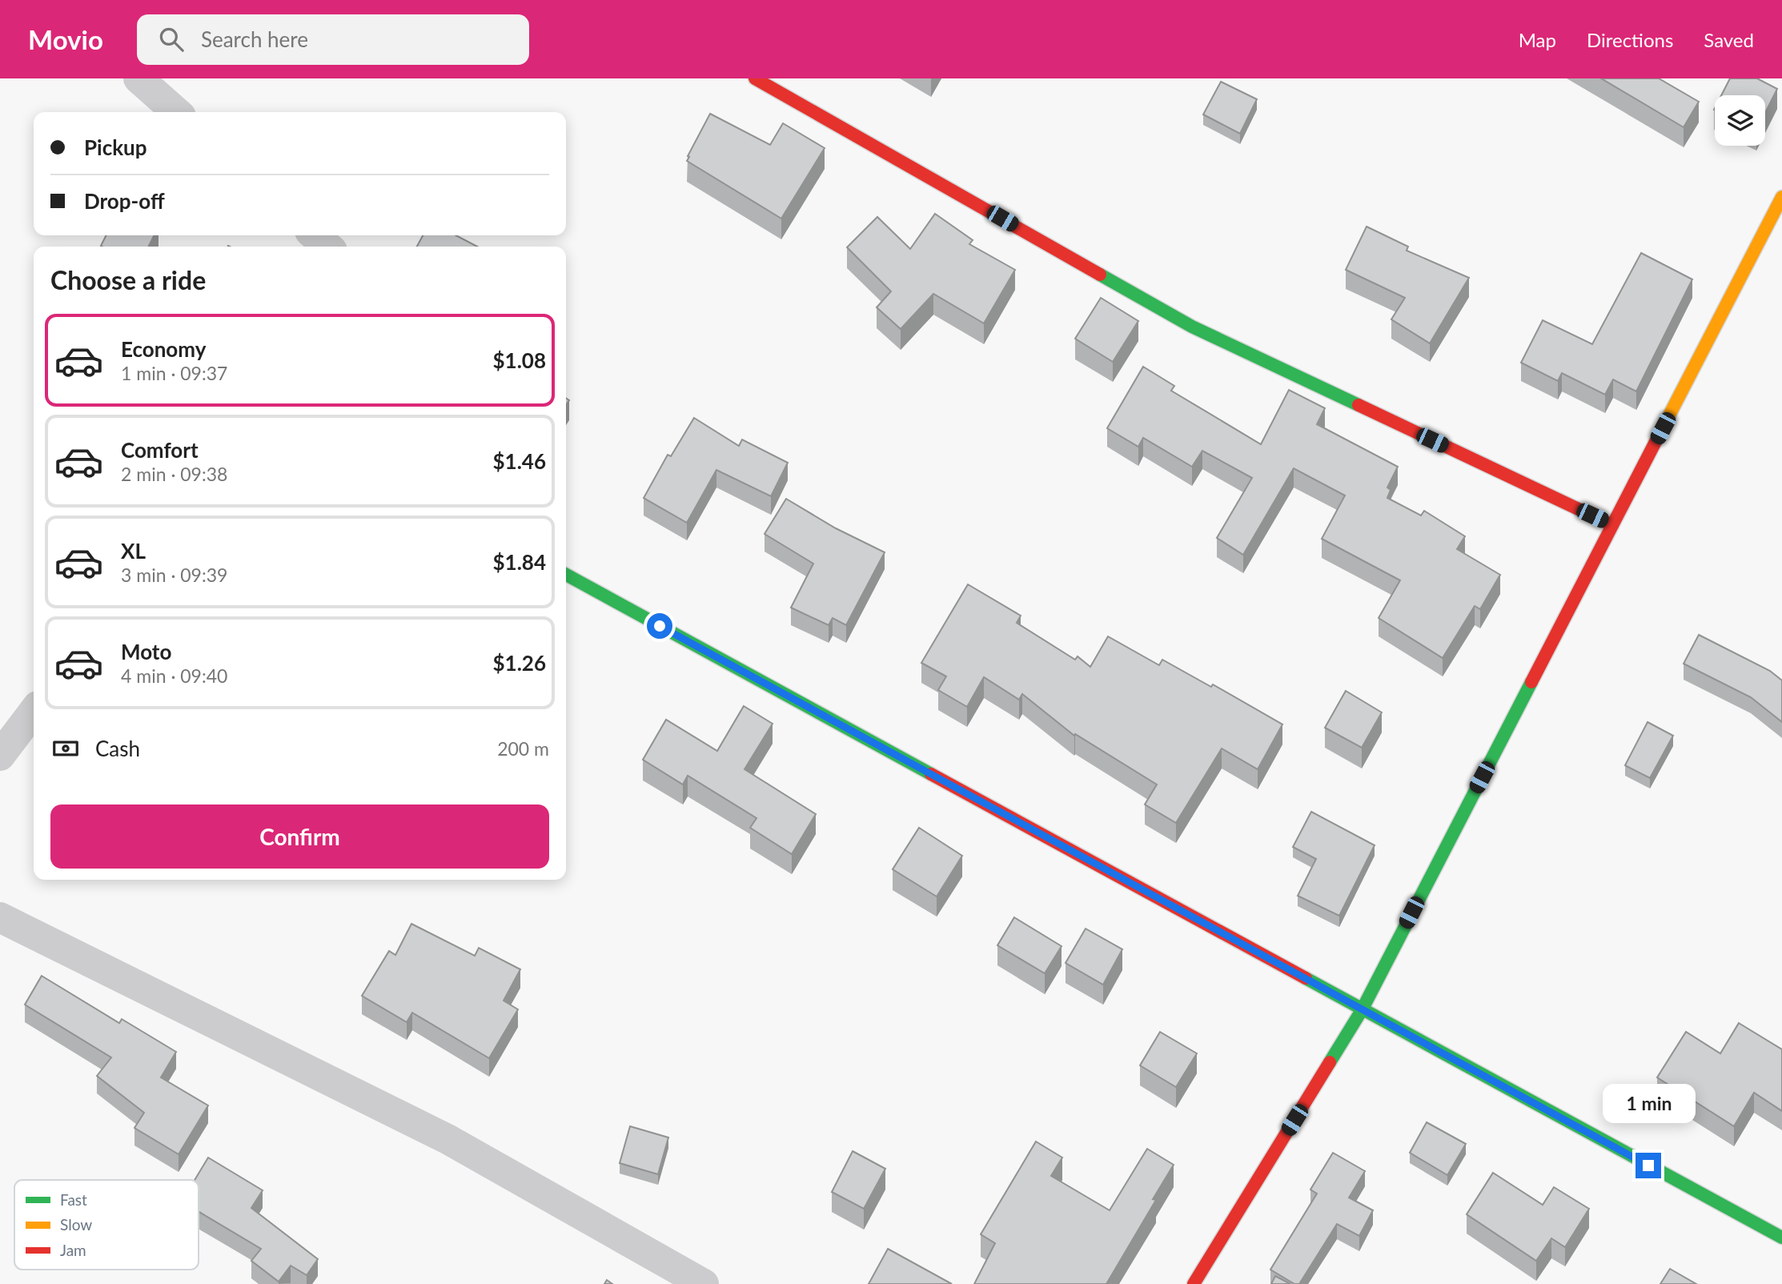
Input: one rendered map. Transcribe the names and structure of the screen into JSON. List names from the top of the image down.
{
  "legend": ["Fast", "Slow", "Jam"],
  "page": {
    "header": "Movio",
    "search": "Search here",
    "nav": ["Map", "Directions", "Saved"],
    "banner": ["Pickup", "Drop-off"],
    "heading": "Choose a ride",
    "list": [
      {
        "name": "Economy",
        "note": "1 min · 09:37",
        "value": "$1.08"
      },
      {
        "name": "Comfort",
        "note": "2 min · 09:38",
        "value": "$1.46"
      },
      {
        "name": "XL",
        "note": "3 min · 09:39",
        "value": "$1.84"
      },
      {
        "name": "Moto",
        "note": "4 min · 09:40",
        "value": "$1.26"
      }
    ],
    "pay": ["Cash", "200 m"],
    "buttons": "Confirm",
    "bubble": "1 min"
  }
}
